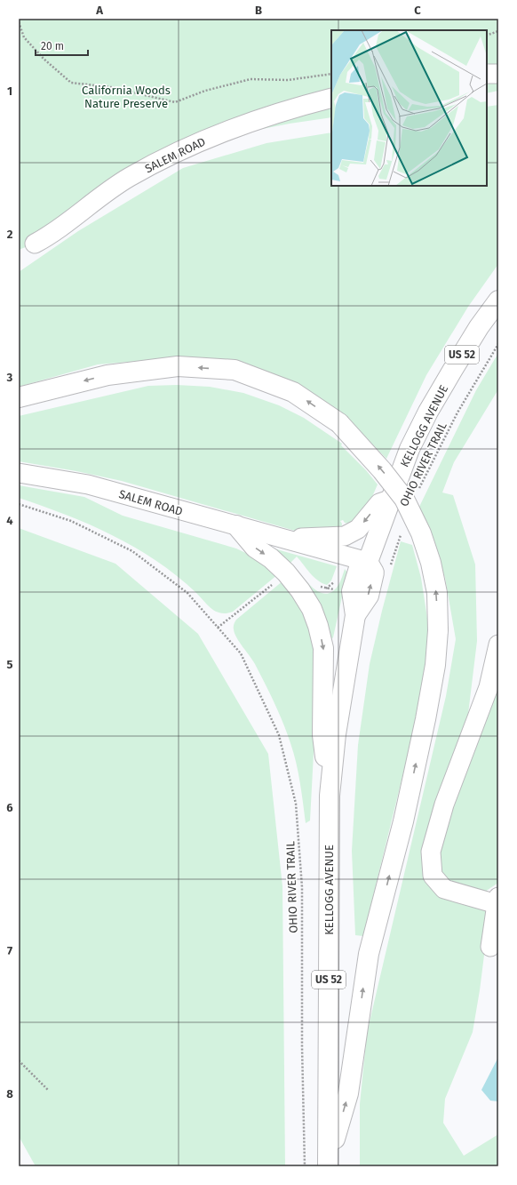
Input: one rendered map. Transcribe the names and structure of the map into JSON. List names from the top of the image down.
{
  "streets": {
    "main road": ["US 52", "KELLOGG AVENUE"],
    "street": ["SALEM ROAD"],
    "path": ["OHIO RIVER TRAIL"]
  },
  "crossings": [
    ["SALEM ROAD", "KELLOGG AVENUE"]
  ],
  "parks": ["California Woods Nature Preserve"],
  "scale_bar": "20 m",
  "grid": {
    "columns": ["A", "B", "C"],
    "rows": [
      "1",
      "2",
      "3",
      "4",
      "5",
      "6",
      "7",
      "8"
    ]
  }
}
